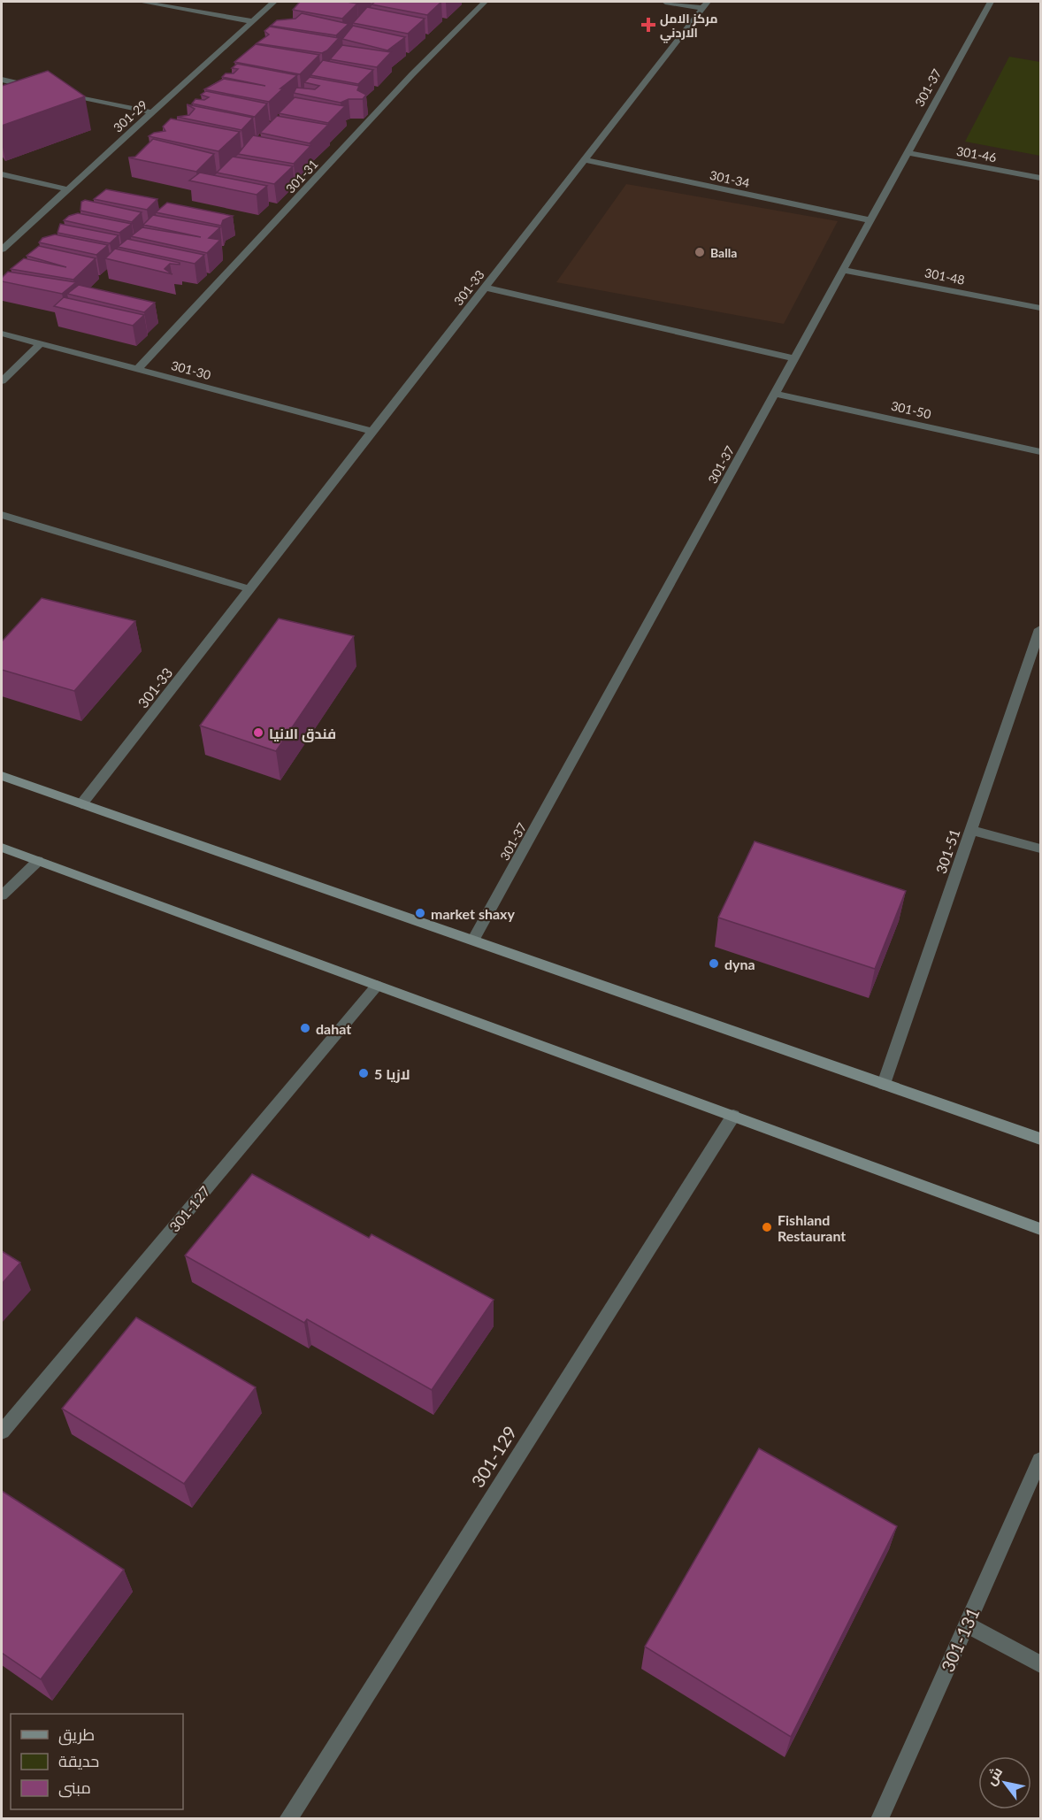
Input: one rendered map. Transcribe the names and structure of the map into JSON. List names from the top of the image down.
{
  "streets": {
    "street": [
      "301-37",
      "301-29",
      "301-46",
      "301-31",
      "301-34",
      "301-48",
      "301-33",
      "301-30",
      "301-50",
      "301-51",
      "301-127",
      "301-129",
      "301-131"
    ]
  },
  "crossings": [
    ["301-37", "301-46"],
    ["301-37", "301-34"],
    ["301-37", "301-48"],
    ["301-37", "301-50"],
    ["301-31", "301-30"],
    ["301-34", "301-33"],
    ["301-33", "301-30"]
  ],
  "places": {
    "health": ["مركز الامل الاردني"],
    "other": [
      "Balla",
      "فندق الانيا",
      "market shaxy",
      "dyna",
      "dahat",
      "لازیا 5",
      "Fishland Restaurant"
    ]
  },
  "legend": ["طريق", "حديقة", "مبنى"],
  "north": "top left"
}
